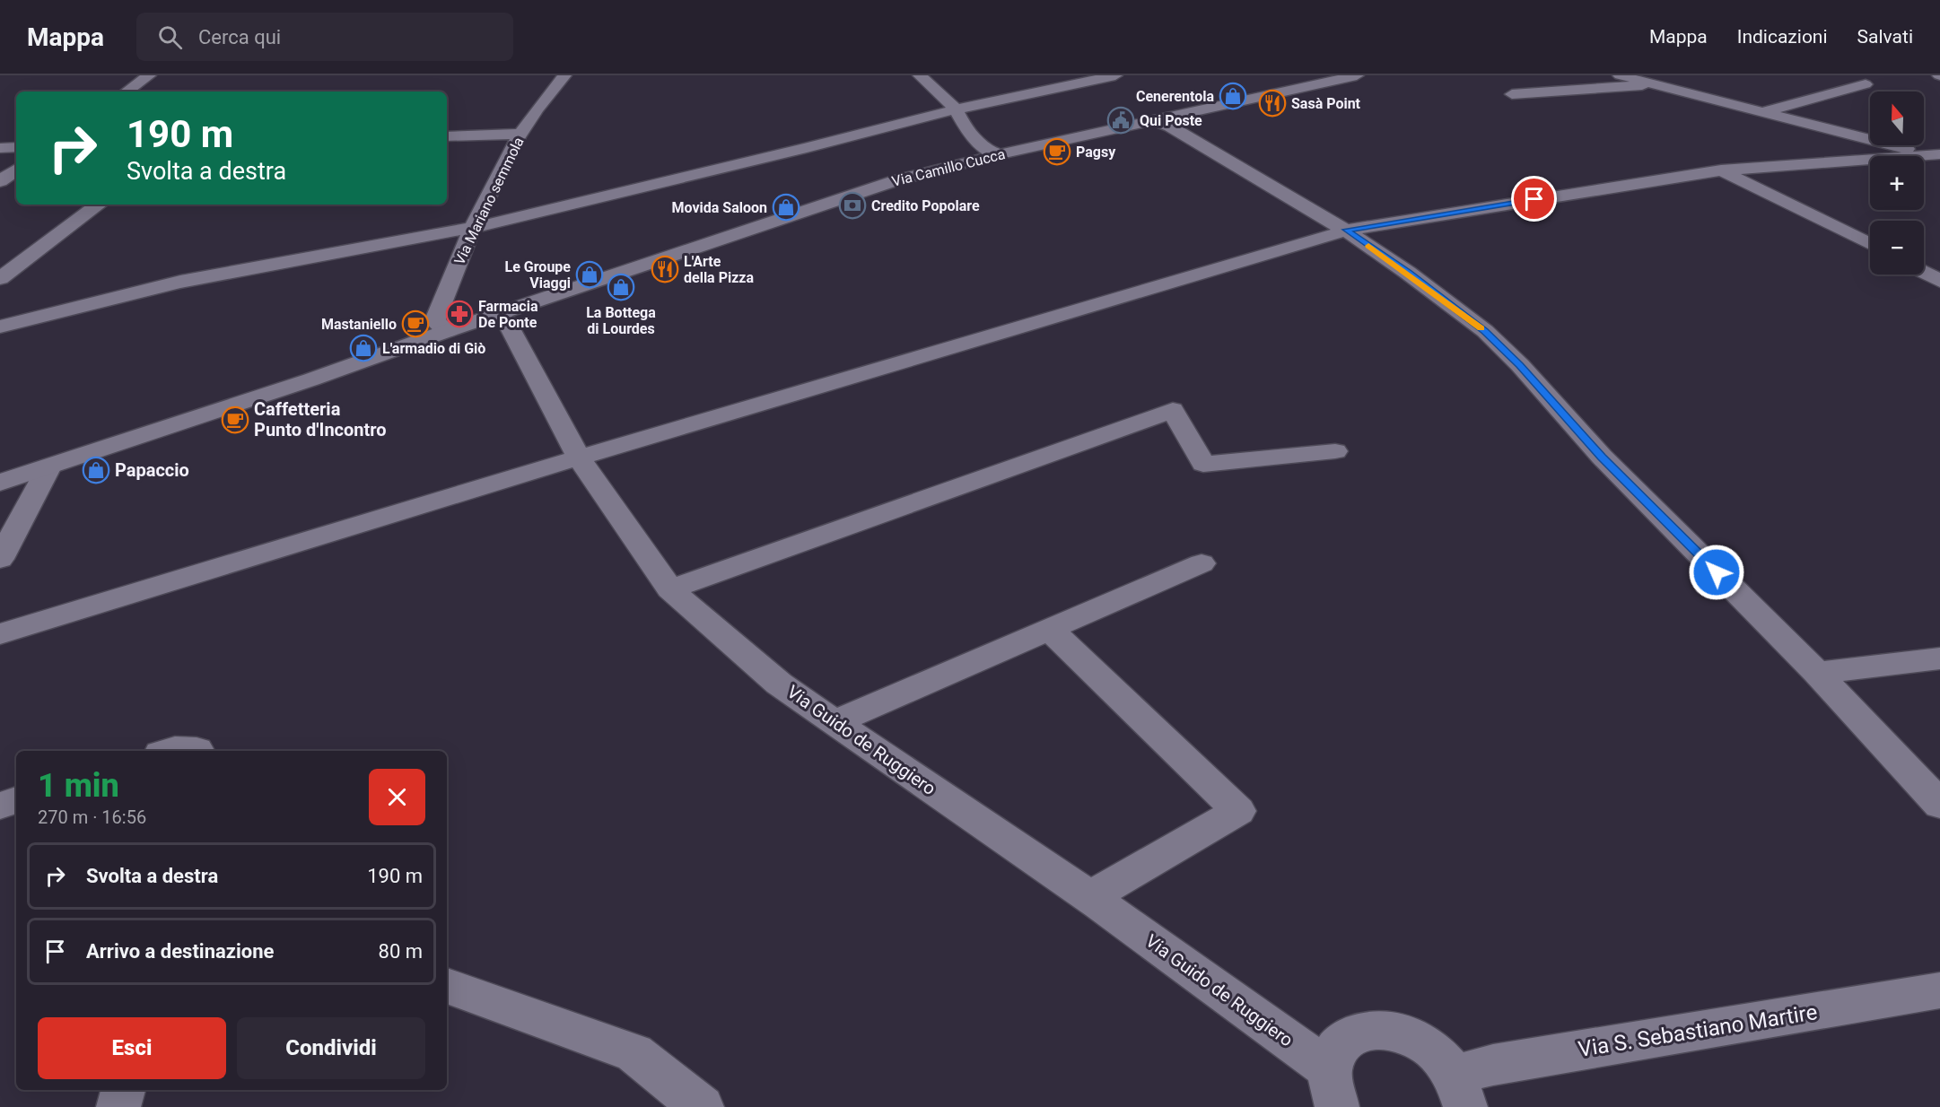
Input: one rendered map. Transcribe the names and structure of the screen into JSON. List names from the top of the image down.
{
  "streets": {
    "street": [
      "Via Camillo Cucca",
      "Via Mariano semmola",
      "Via Guido de Ruggiero",
      "Via S. Sebastiano Martire"
    ]
  },
  "crossings": [
    ["Via Camillo Cucca", "Via Mariano semmola"],
    ["Via Camillo Cucca", "Via Guido de Ruggiero"]
  ],
  "places": {
    "shop": [
      "Cenerentola",
      "Movida Saloon",
      "Le Groupe Viaggi",
      "La Bottega di Lourdes",
      "L'armadio di Giò",
      "Papaccio"
    ],
    "restaurant": ["Sasà Point", "L'Arte della Pizza"],
    "public building": ["Qui Poste"],
    "cafe": ["Pagsy", "Mastaniello", "Caffetteria Punto d'Incontro"],
    "bank": ["Credito Popolare"],
    "pharmacy": ["Farmacia De Ponte"]
  },
  "north": "top",
  "page": {
    "header": "Mappa",
    "search": "Cerca qui",
    "nav": ["Mappa", "Indicazioni", "Salvati"],
    "map_buttons": ["+", "−"],
    "turn": ["190 m", "Svolta a destra"],
    "heading": ["1 min", "270 m · 16:56"],
    "list": [
      {
        "name": "Svolta a destra",
        "value": "190 m"
      },
      {
        "name": "Arrivo a destinazione",
        "value": "80 m"
      }
    ],
    "buttons": ["Esci", "Condividi"]
  }
}
